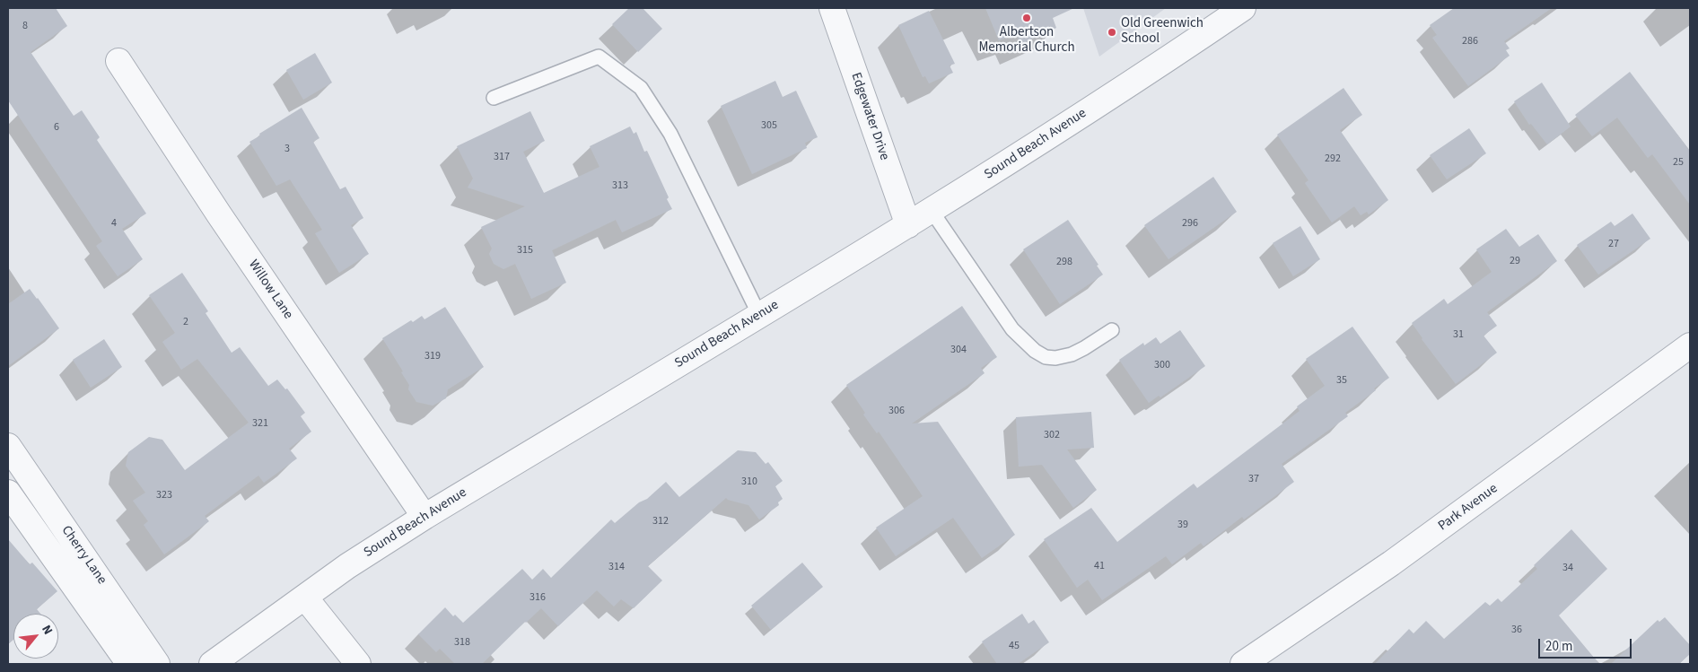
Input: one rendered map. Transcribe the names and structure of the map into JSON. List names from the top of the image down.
{
  "streets": {
    "street": [
      "Edgewater Drive",
      "Sound Beach Avenue",
      "Willow Lane",
      "Park Avenue",
      "Cherry Lane"
    ]
  },
  "crossings": [
    ["Edgewater Drive", "Sound Beach Avenue"],
    ["Sound Beach Avenue", "Willow Lane"]
  ],
  "places": ["Albertson Memorial Church", "Old Greenwich School"],
  "house_numbers": [
    "8",
    "286",
    "305",
    "6",
    "3",
    "317",
    "292",
    "25",
    "313",
    "4",
    "296",
    "27",
    "315",
    "29",
    "298",
    "2",
    "31",
    "304",
    "319",
    "300",
    "35",
    "306",
    "321",
    "302",
    "37",
    "310",
    "323",
    "312",
    "39",
    "41",
    "314",
    "34",
    "316",
    "36",
    "318",
    "45"
  ],
  "scale_bar": "20 m",
  "north": "top right"
}
